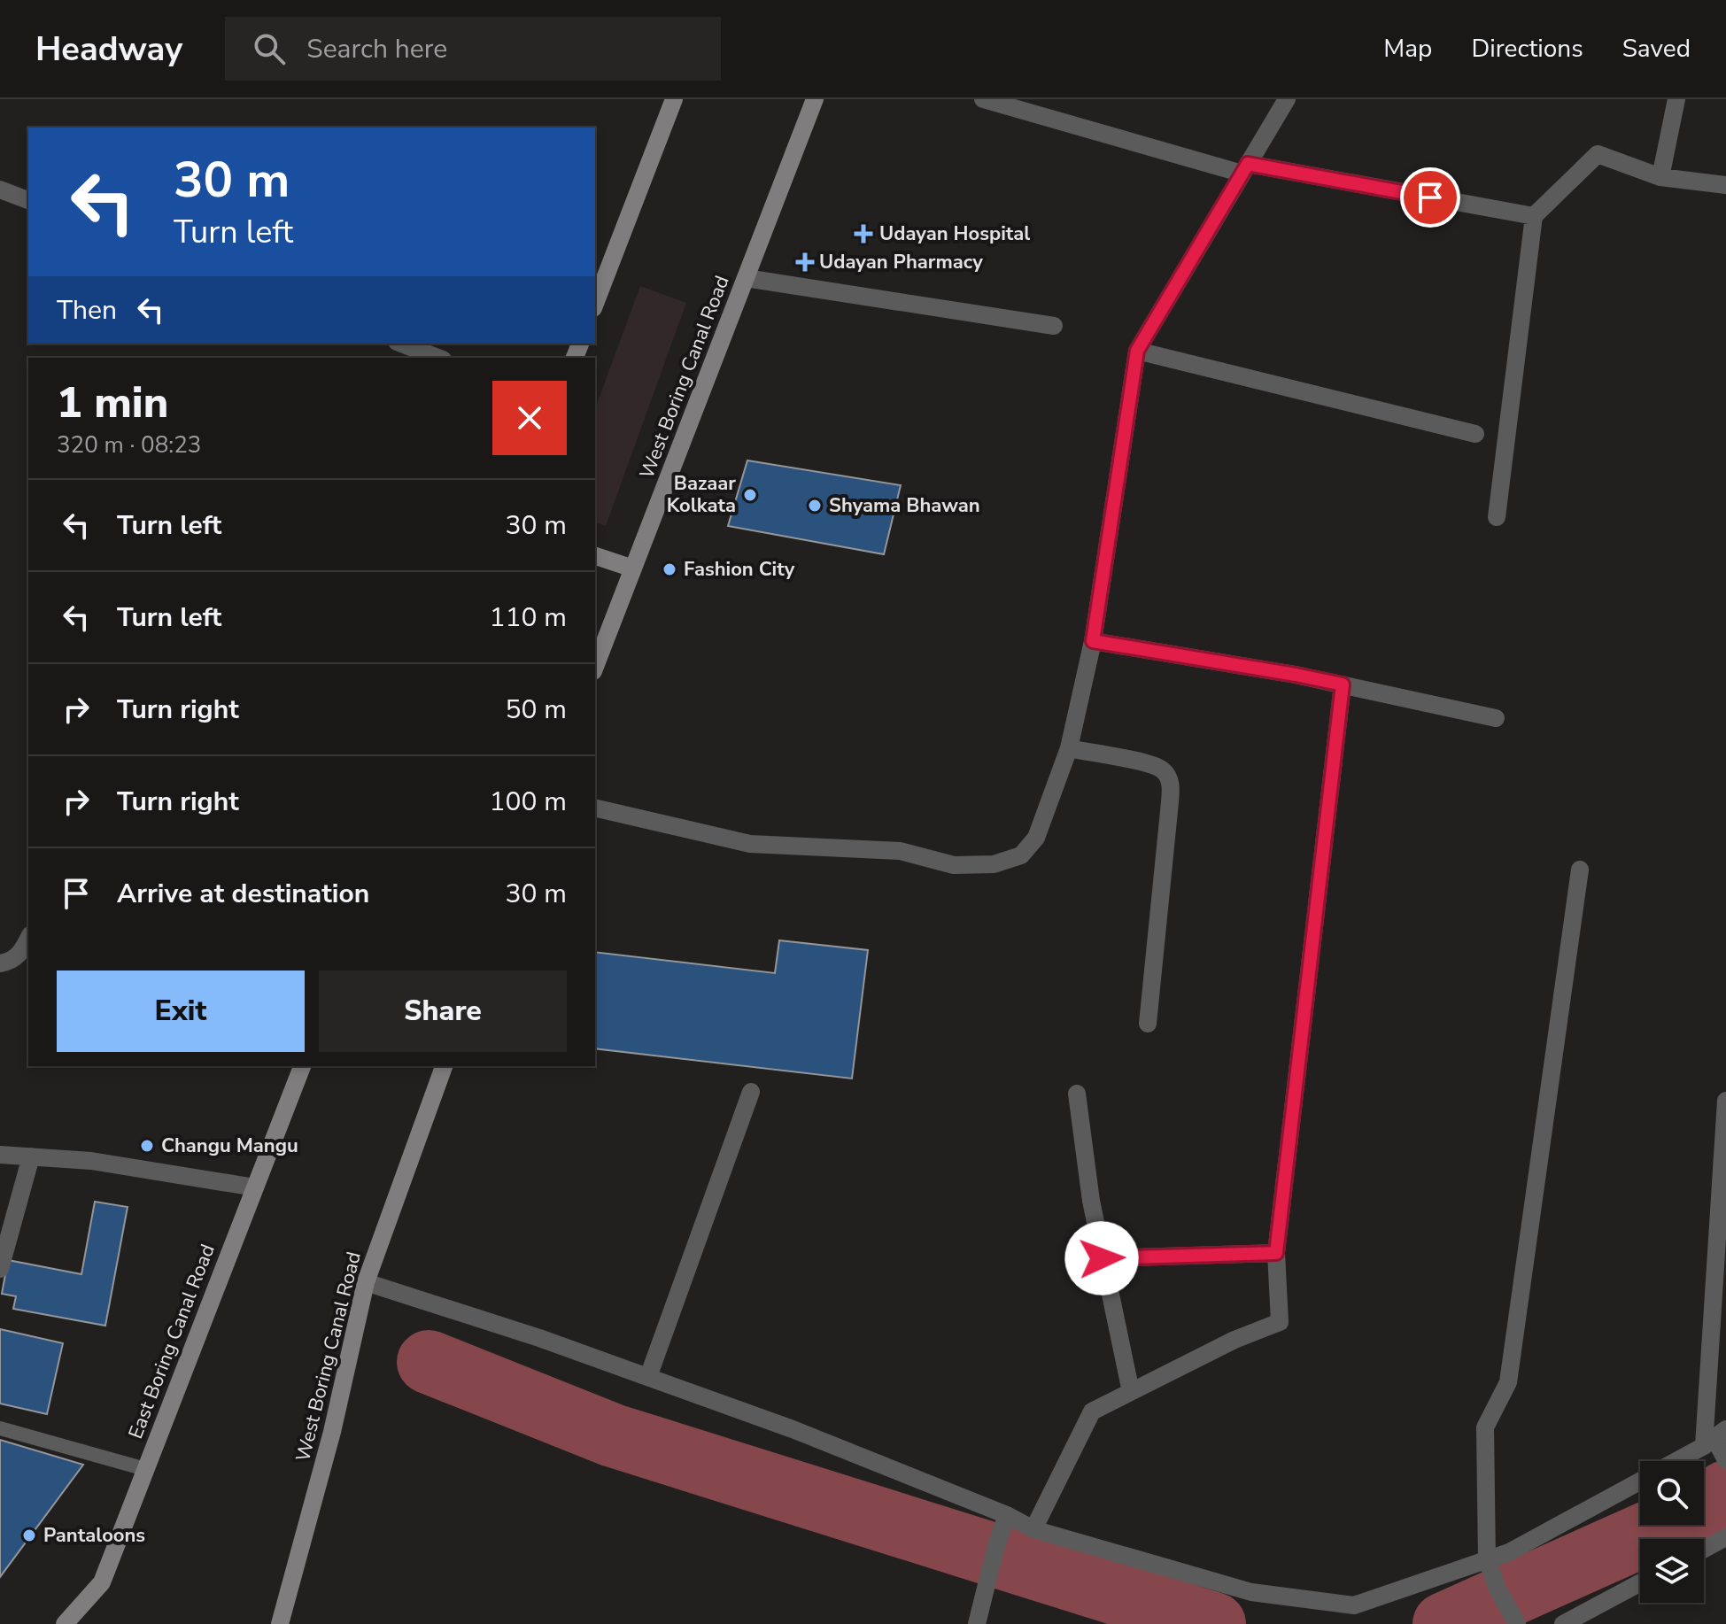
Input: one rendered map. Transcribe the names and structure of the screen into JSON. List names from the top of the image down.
{
  "streets": {
    "main road": ["West Boring Canal Road", "East Boring Canal Road"]
  },
  "places": {
    "health": ["Udayan Hospital", "Udayan Pharmacy"],
    "other": [
      "Bazaar Kolkata",
      "Shyama Bhawan",
      "Fashion City",
      "Changu Mangu",
      "Pantaloons"
    ]
  },
  "page": {
    "header": "Headway",
    "search": "Search here",
    "nav": ["Map", "Directions", "Saved"],
    "turn": ["30 m", "Turn left"],
    "then": "Then",
    "heading": ["1 min", "320 m · 08:23"],
    "list": [
      {
        "name": "Turn left",
        "value": "30 m"
      },
      {
        "name": "Turn left",
        "value": "110 m"
      },
      {
        "name": "Turn right",
        "value": "50 m"
      },
      {
        "name": "Turn right",
        "value": "100 m"
      },
      {
        "name": "Arrive at destination",
        "value": "30 m"
      }
    ],
    "buttons": ["Exit", "Share"]
  }
}
